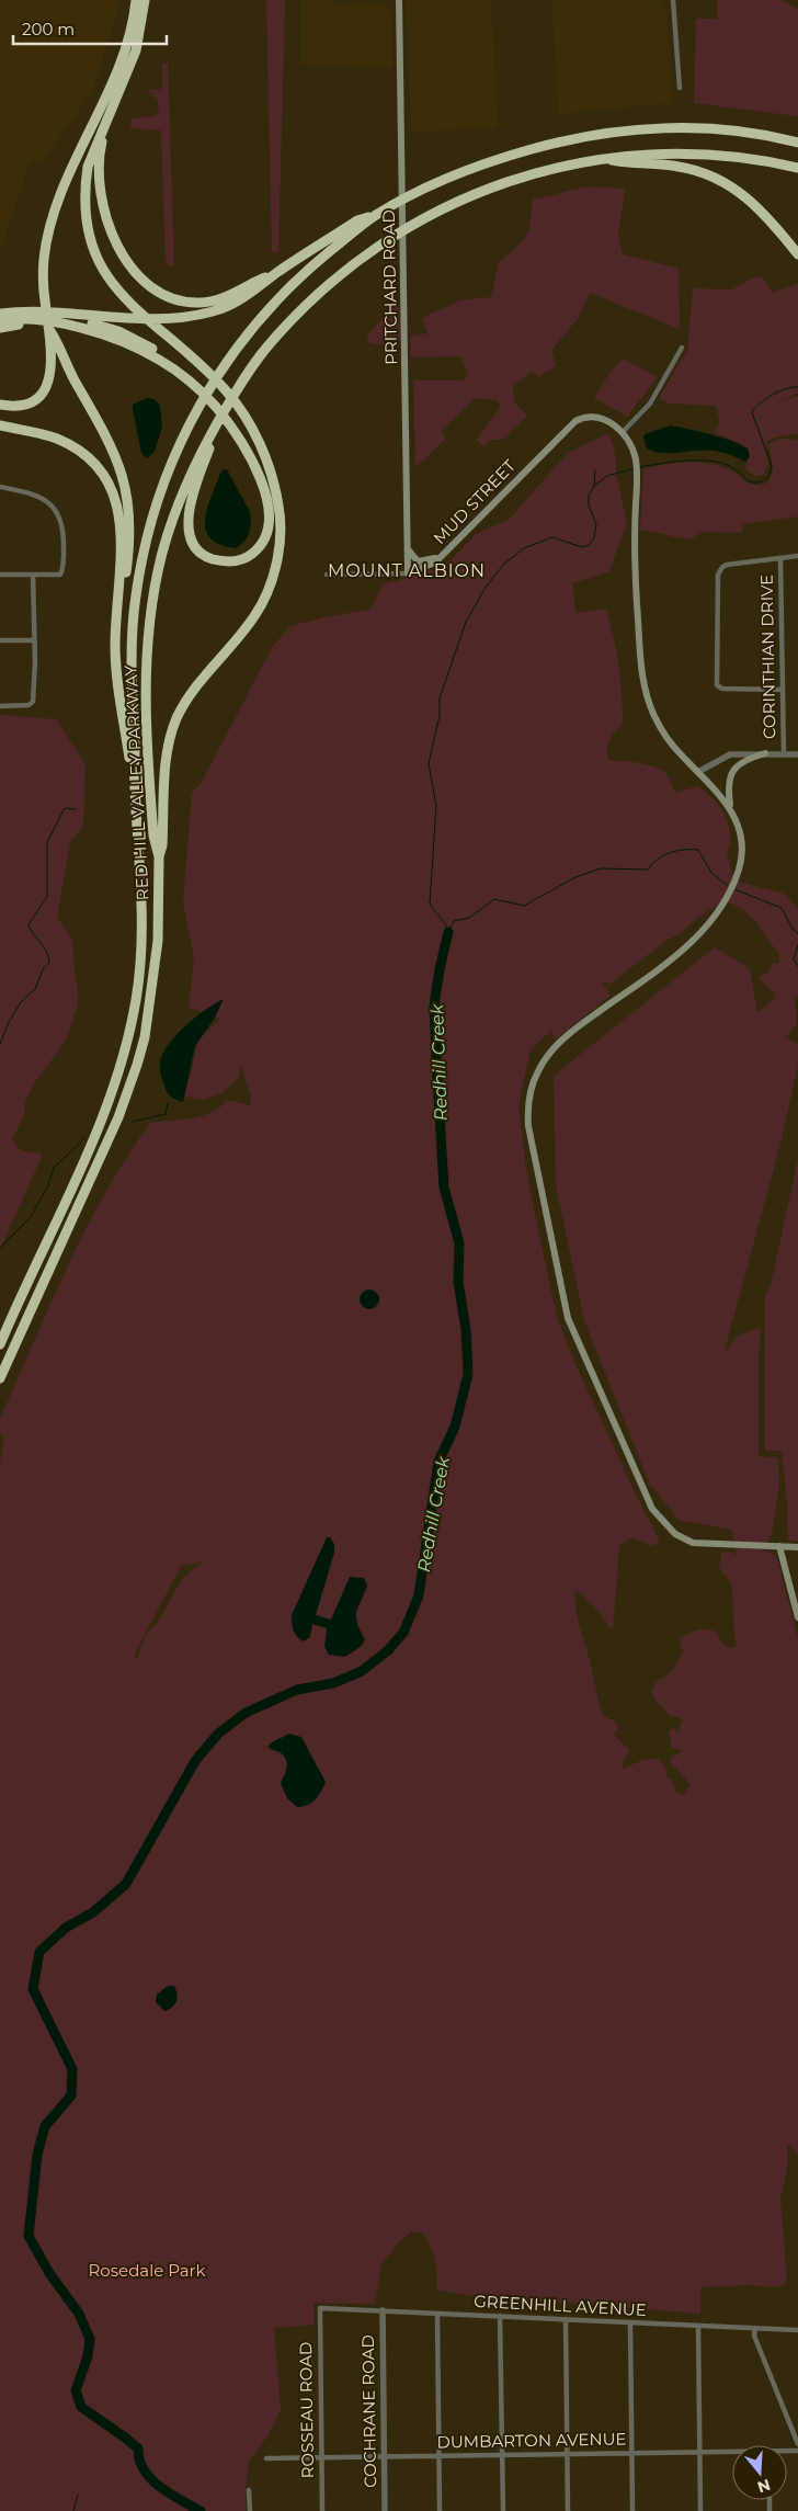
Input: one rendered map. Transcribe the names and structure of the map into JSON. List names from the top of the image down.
{
  "streets": {
    "highway": ["RED HILL VALLEY PARKWAY"],
    "main road": ["PRITCHARD ROAD", "MUD STREET"],
    "street": [
      "CORINTHIAN DRIVE",
      "GREENHILL AVENUE",
      "ROSSEAU ROAD",
      "COCHRANE ROAD",
      "DUMBARTON AVENUE"
    ]
  },
  "crossings": [
    ["PRITCHARD ROAD", "MUD STREET"],
    ["GREENHILL AVENUE", "ROSSEAU ROAD"],
    ["GREENHILL AVENUE", "COCHRANE ROAD"],
    ["ROSSEAU ROAD", "DUMBARTON AVENUE"],
    ["COCHRANE ROAD", "DUMBARTON AVENUE"]
  ],
  "districts": ["MOUNT ALBION"],
  "water": ["Redhill Creek"],
  "parks": ["Rosedale Park"],
  "scale_bar": "200 m",
  "north": "bottom"
}
